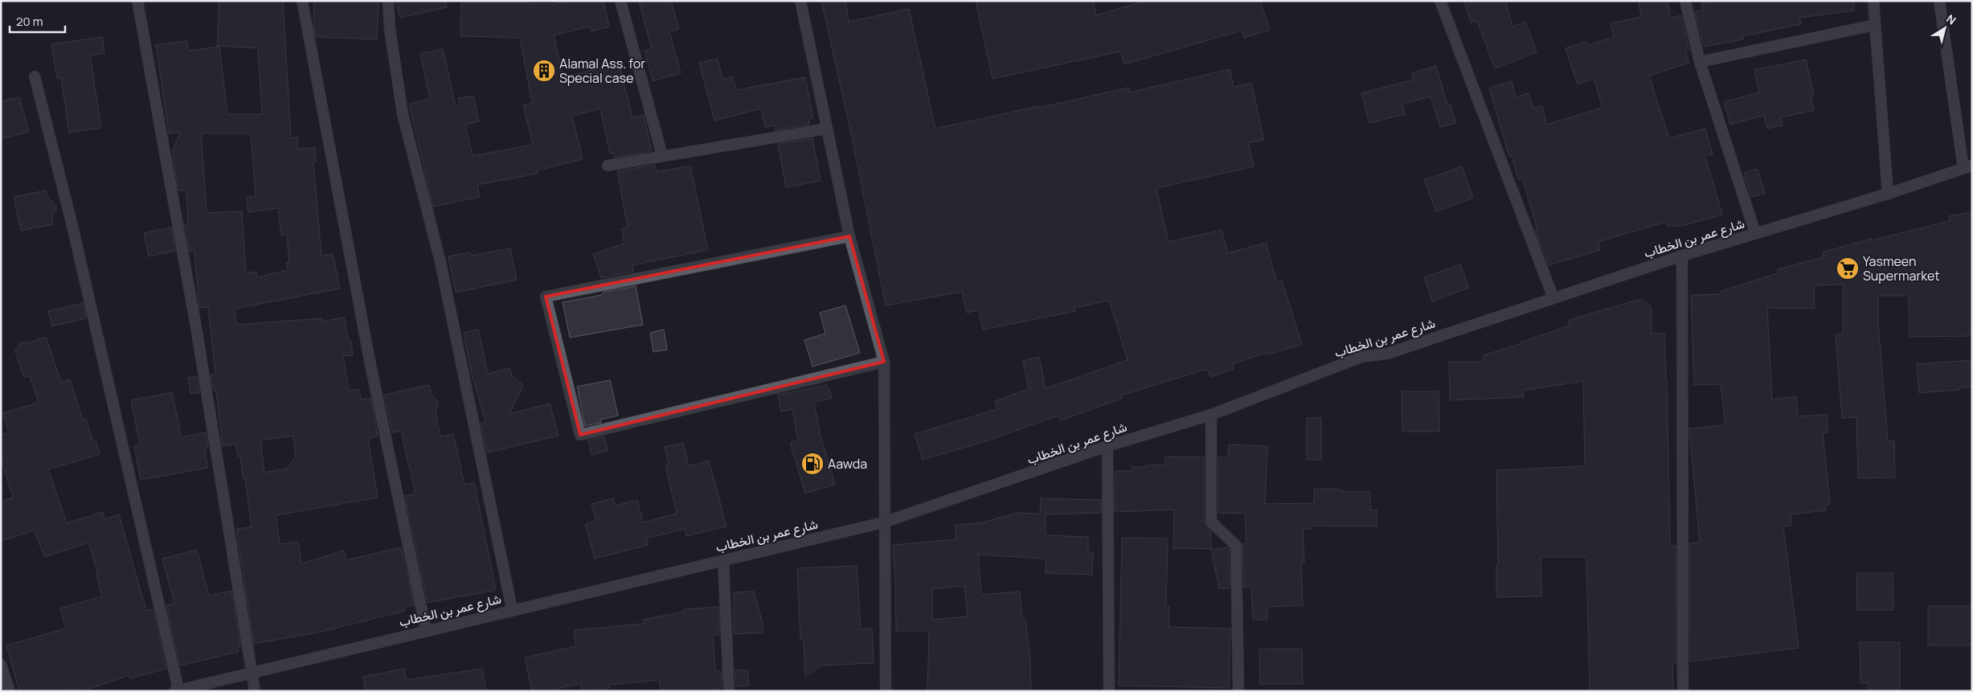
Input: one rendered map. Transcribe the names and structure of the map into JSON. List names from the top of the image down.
{
  "streets": {
    "street": ["شارع عمر بن الخطاب"]
  },
  "places": {
    "building": ["Alamal Ass. for Special case"],
    "supermarket": ["Yasmeen Supermarket"],
    "fuel station": ["Aawda"]
  },
  "scale_bar": "20 m",
  "north": "top right"
}
